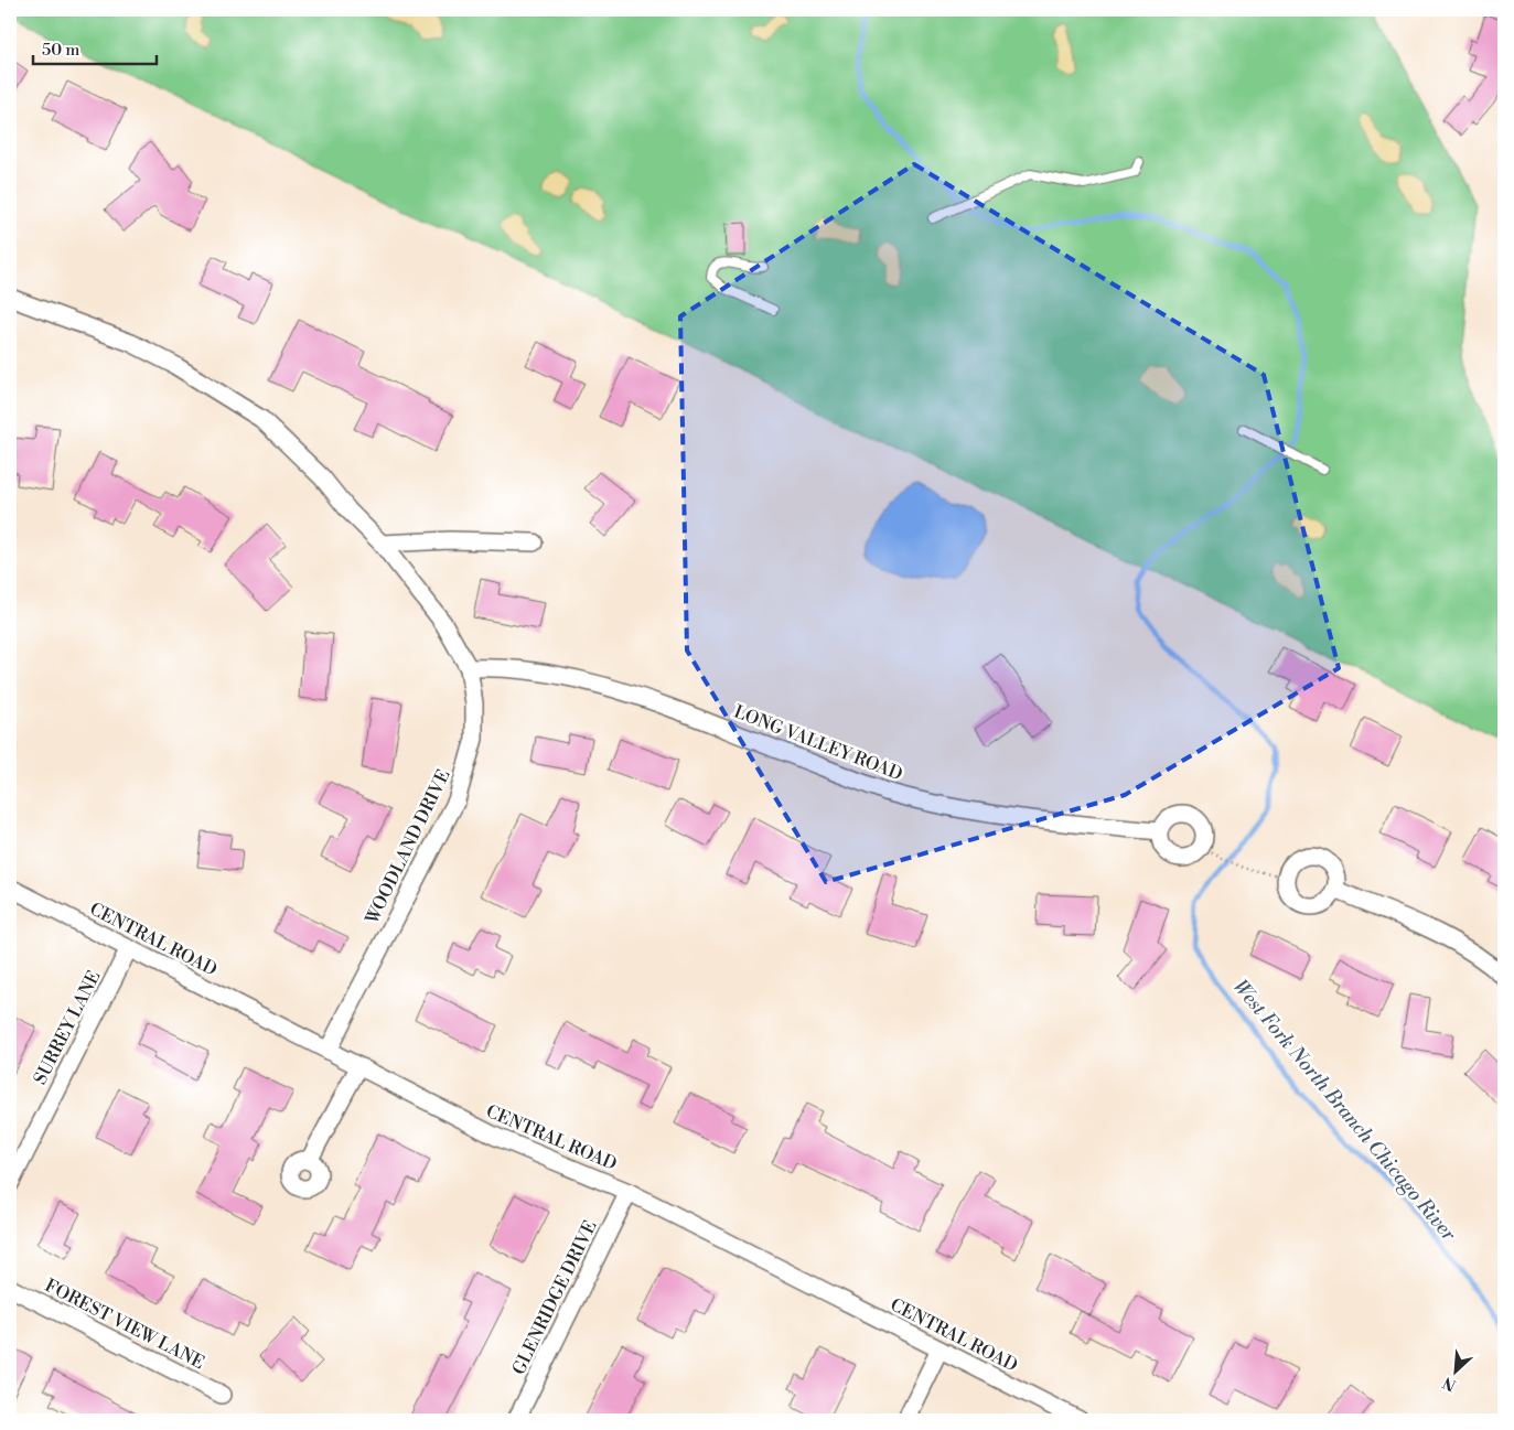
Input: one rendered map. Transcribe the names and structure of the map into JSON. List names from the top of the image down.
{
  "streets": {
    "street": [
      "LONG VALLEY ROAD",
      "WOODLAND DRIVE",
      "CENTRAL ROAD",
      "SURREY LANE",
      "GLENRIDGE DRIVE",
      "FOREST VIEW LANE"
    ]
  },
  "crossings": [
    ["LONG VALLEY ROAD", "WOODLAND DRIVE"],
    ["WOODLAND DRIVE", "CENTRAL ROAD"],
    ["CENTRAL ROAD", "SURREY LANE"],
    ["CENTRAL ROAD", "GLENRIDGE DRIVE"]
  ],
  "water": ["West Fork North Branch Chicago River"],
  "scale_bar": "50 m",
  "north": "bottom left"
}
